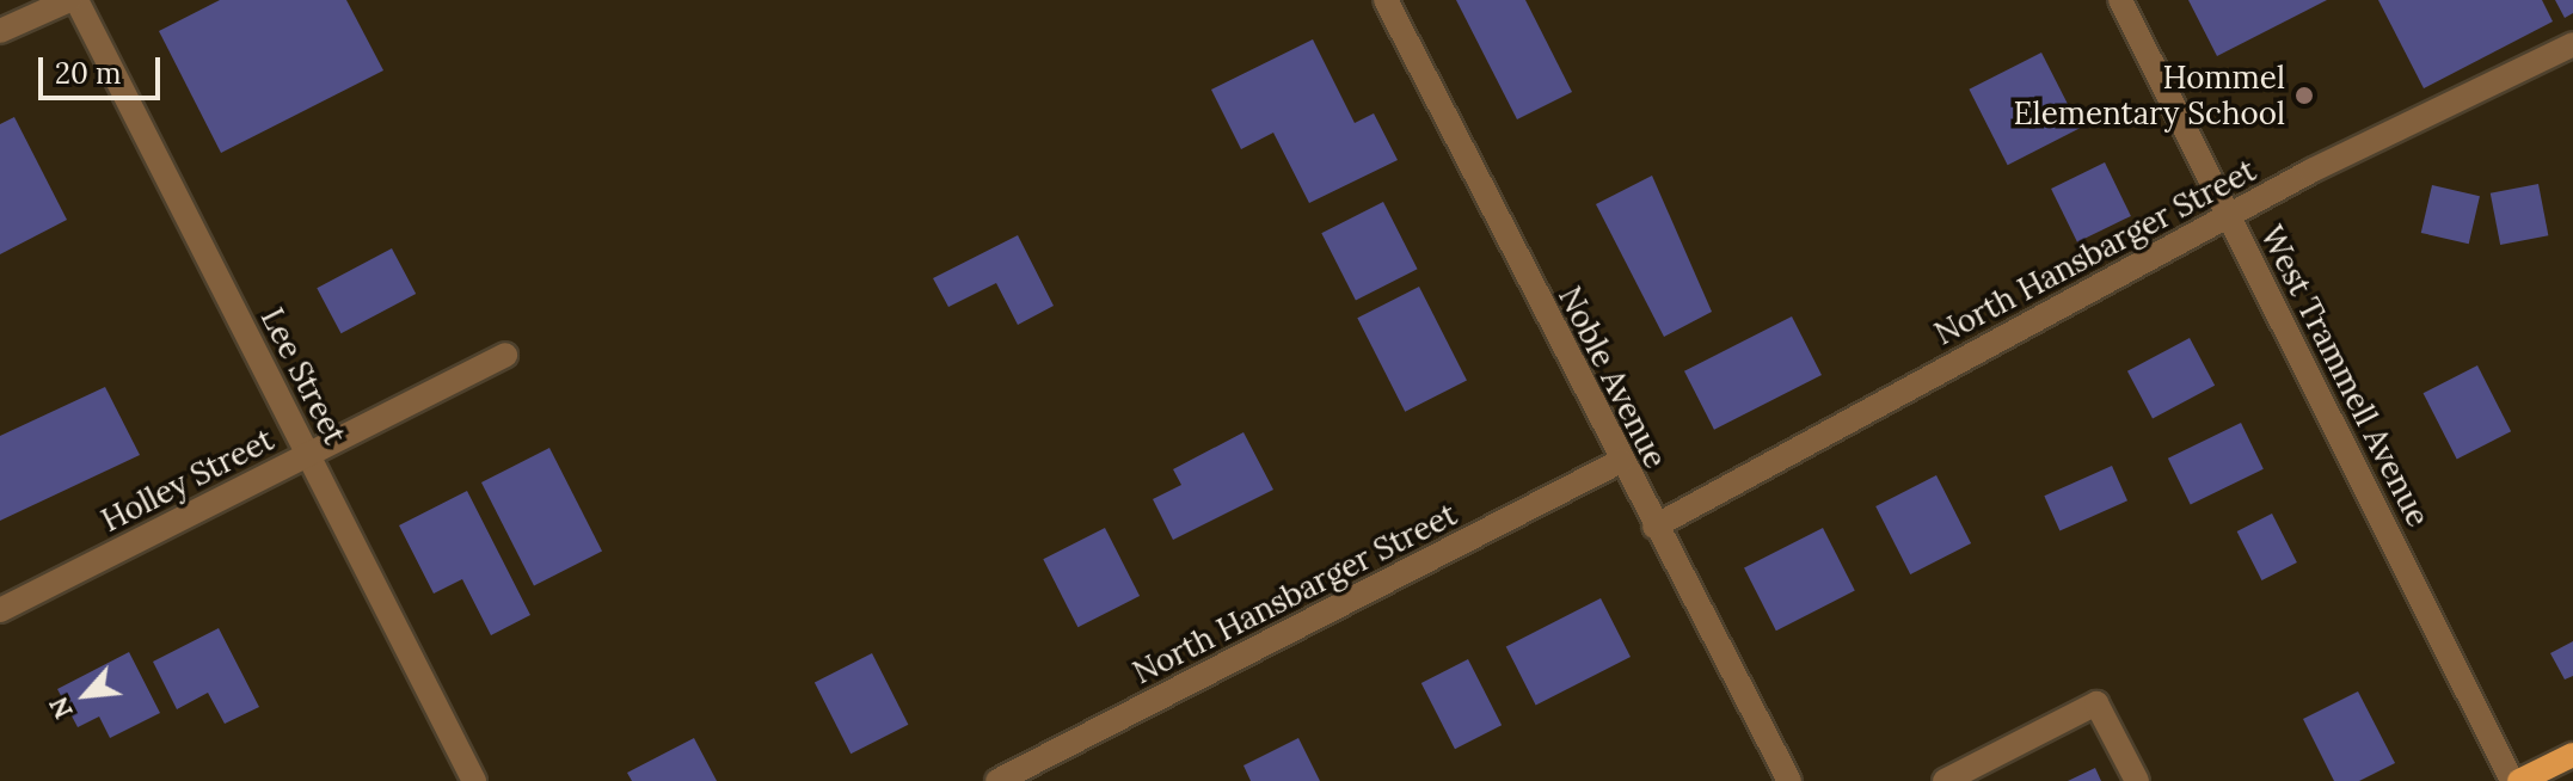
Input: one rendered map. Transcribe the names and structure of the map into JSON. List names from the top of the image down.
{
  "streets": {
    "street": [
      "North Hansbarger Street",
      "Lee Street",
      "West Trammell Avenue",
      "Noble Avenue",
      "Holley Street"
    ]
  },
  "crossings": [
    ["North Hansbarger Street", "West Trammell Avenue"],
    ["North Hansbarger Street", "Noble Avenue"],
    ["Lee Street", "Holley Street"]
  ],
  "places": ["Hommel Elementary School"],
  "scale_bar": "20 m",
  "north": "bottom left"
}
